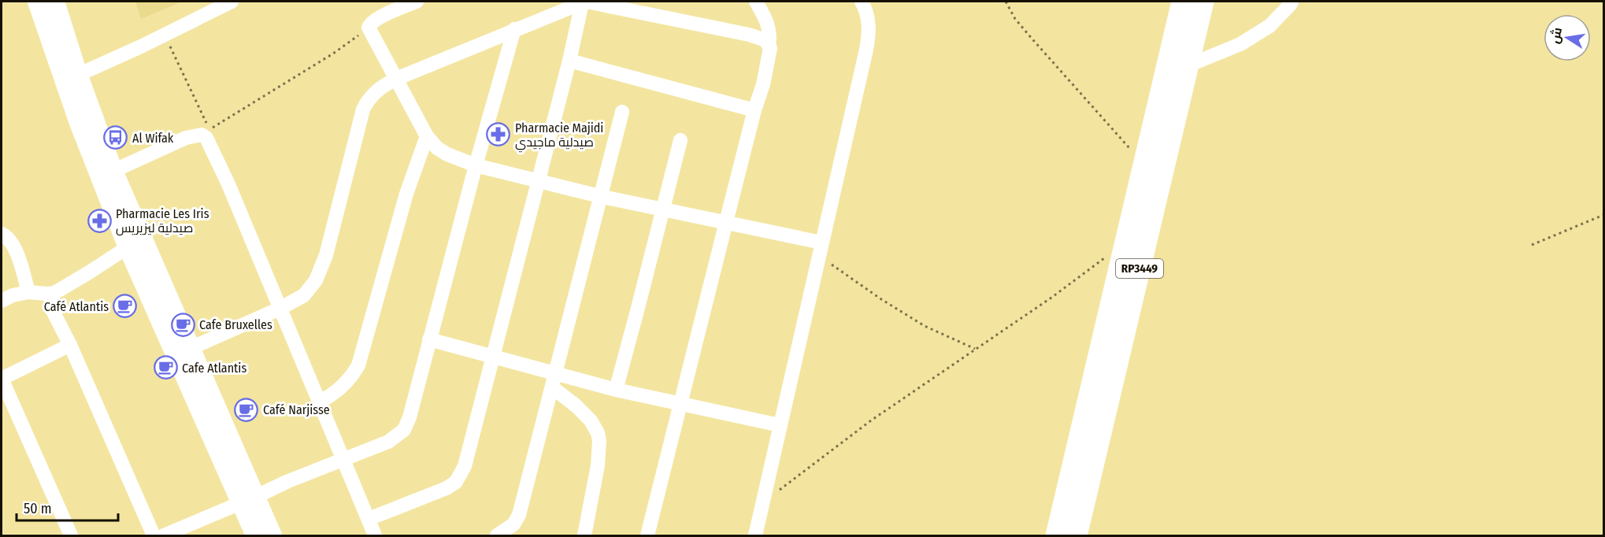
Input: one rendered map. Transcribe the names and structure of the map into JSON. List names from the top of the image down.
{
  "streets": {
    "highway": ["RP3449"]
  },
  "places": {
    "pharmacy": ["Pharmacie Majidi صيدلية ماجيدي", "Pharmacie Les Iris صيدلية ليزيريس"],
    "bus stop": ["Al Wifak"],
    "cafe": [
      "Café Atlantis",
      "Cafe Bruxelles",
      "Cafe Atlantis",
      "Café Narjisse"
    ]
  },
  "scale_bar": "50 m",
  "north": "left"
}
